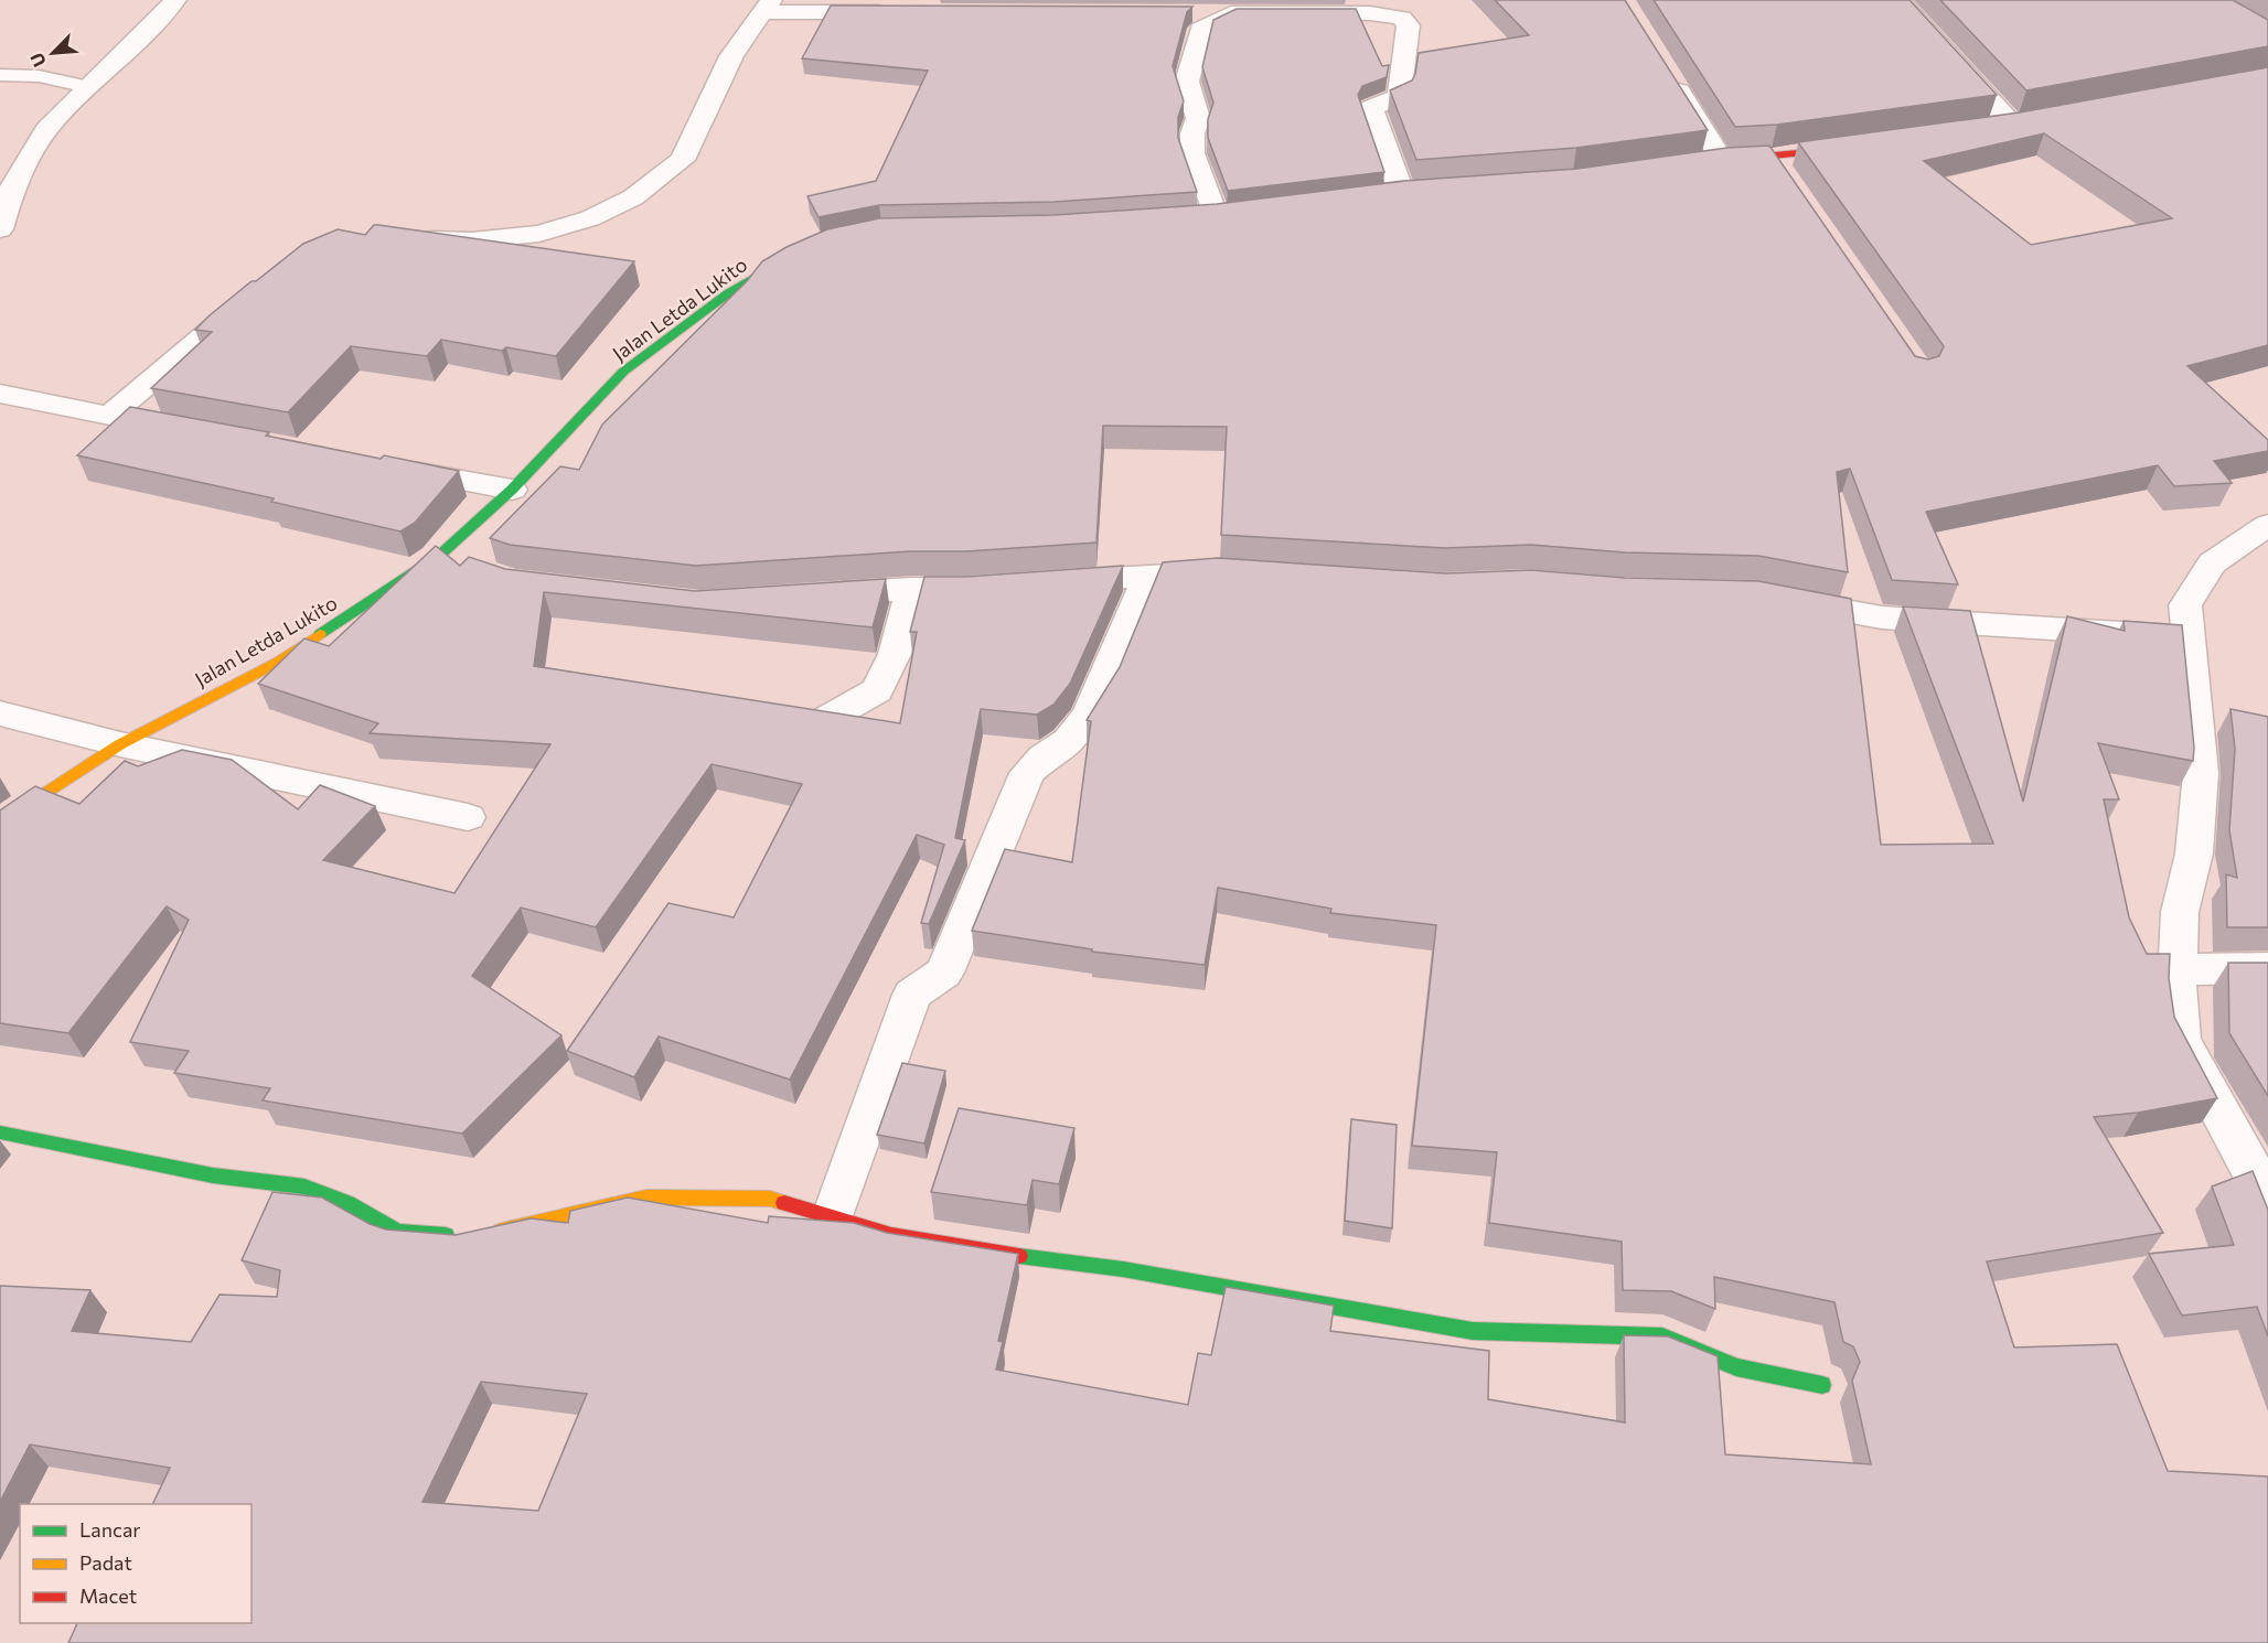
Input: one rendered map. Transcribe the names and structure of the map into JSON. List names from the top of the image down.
{
  "streets": {
    "street": ["Jalan Letda Lukito"]
  },
  "legend": ["Lancar", "Padat", "Macet"],
  "north": "bottom left"
}
